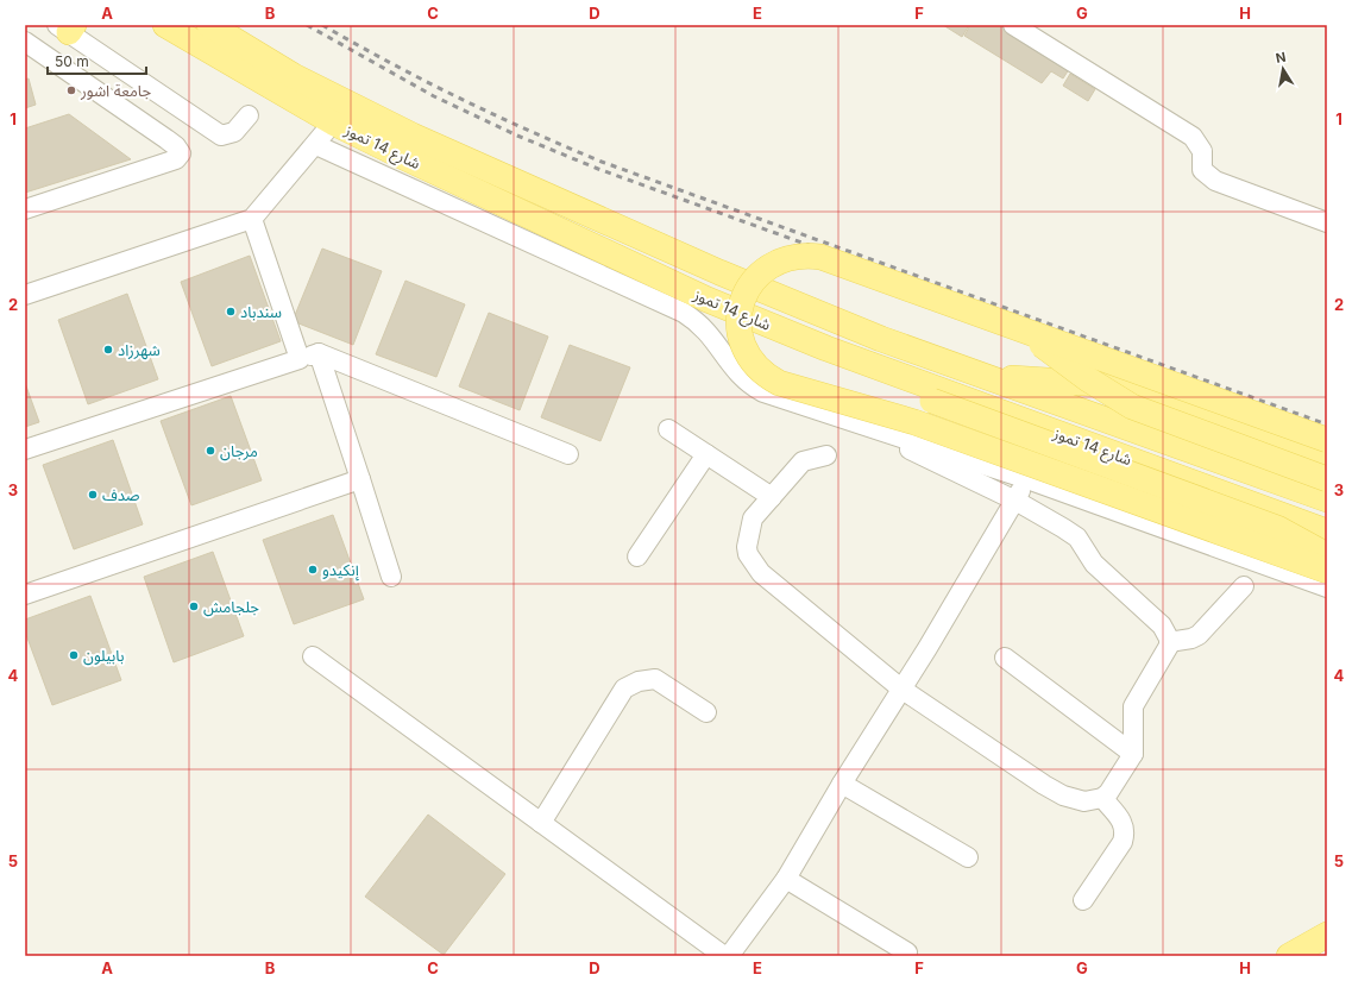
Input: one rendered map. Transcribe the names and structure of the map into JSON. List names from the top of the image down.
{
  "streets": {
    "main road": ["شارع 14 تموز"]
  },
  "places": [
    "جامعة اشور",
    "سندباد",
    "شهرزاد",
    "مرجان",
    "صدف",
    "إنكيدو",
    "جلجامش",
    "بابيلون"
  ],
  "scale_bar": "50 m",
  "north": "top",
  "grid": {
    "columns": [
      "A",
      "B",
      "C",
      "D",
      "E",
      "F",
      "G",
      "H"
    ],
    "rows": [
      "1",
      "2",
      "3",
      "4",
      "5"
    ]
  }
}
